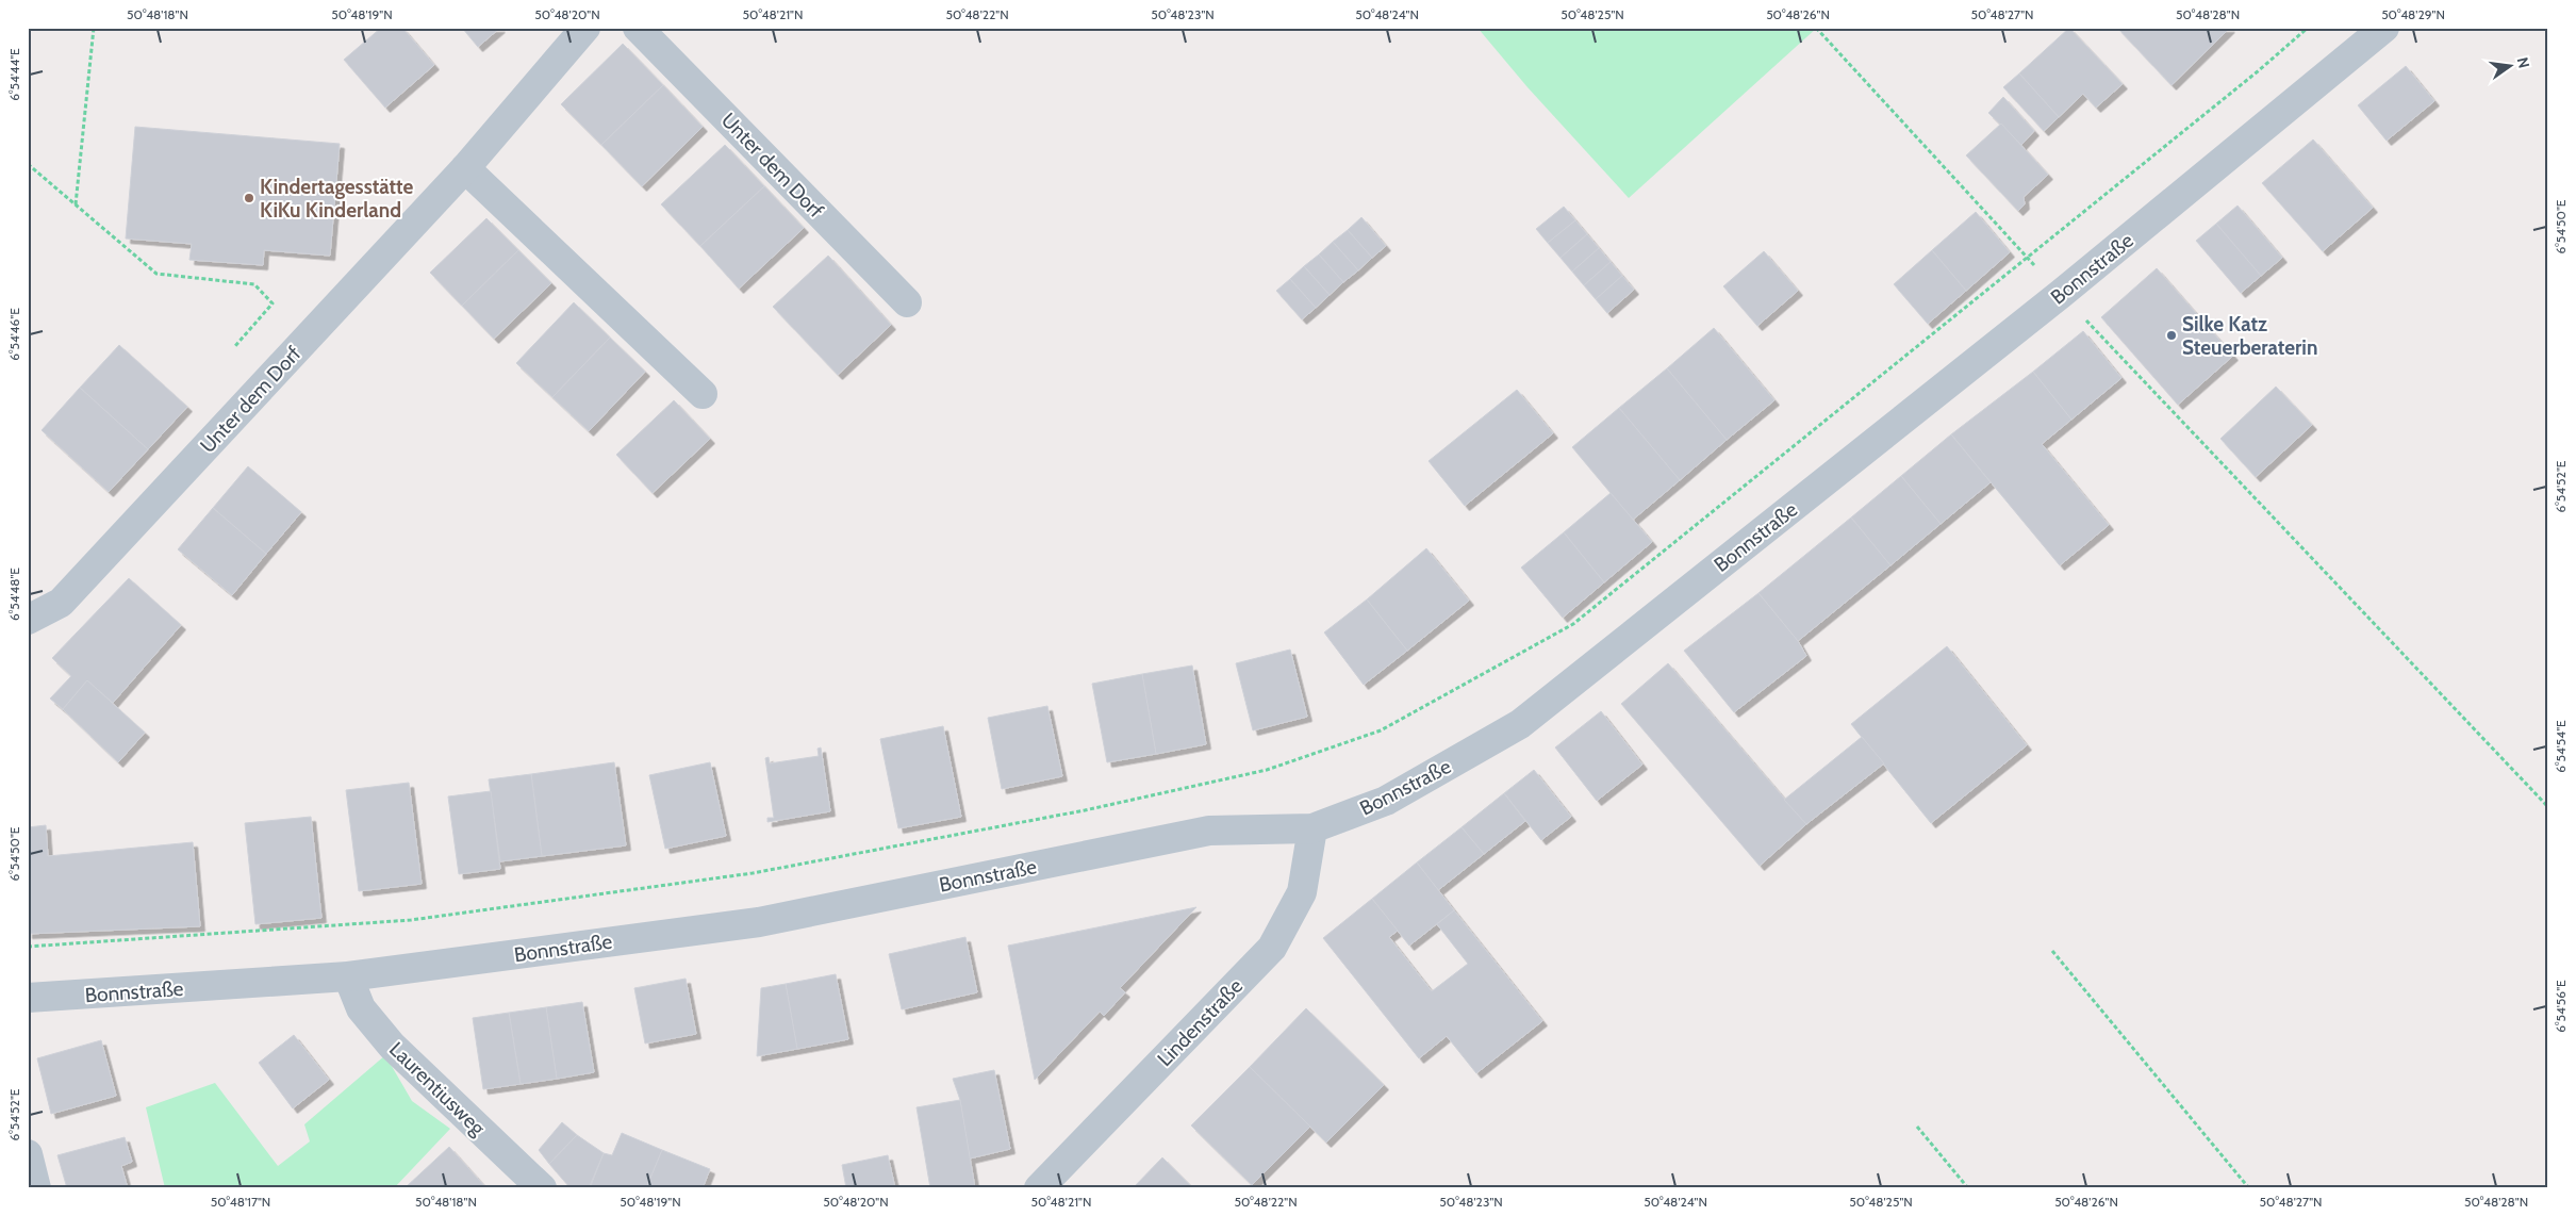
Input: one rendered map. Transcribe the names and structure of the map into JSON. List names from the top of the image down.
{
  "streets": {
    "street": [
      "Unter dem Dorf",
      "Bonnstraße",
      "Lindenstraße",
      "Laurentiusweg"
    ]
  },
  "crossings": [
    ["Bonnstraße", "Lindenstraße"],
    ["Bonnstraße", "Laurentiusweg"]
  ],
  "places": ["Kindertagesstätte KiKu Kinderland", "Silke Katz Steuerberaterin"],
  "north": "right",
  "coordinates": [
    "50°48'18\"N",
    "50°48'19\"N",
    "50°48'20\"N",
    "50°48'21\"N",
    "50°48'22\"N",
    "50°48'23\"N",
    "50°48'24\"N",
    "50°48'25\"N",
    "50°48'26\"N",
    "50°48'27\"N",
    "50°48'28\"N",
    "50°48'29\"N",
    "6°54'44\"E",
    "6°54'50\"E",
    "6°54'46\"E",
    "6°54'52\"E",
    "6°54'48\"E",
    "6°54'54\"E",
    "6°54'56\"E",
    "50°48'17\"N"
  ]
}
